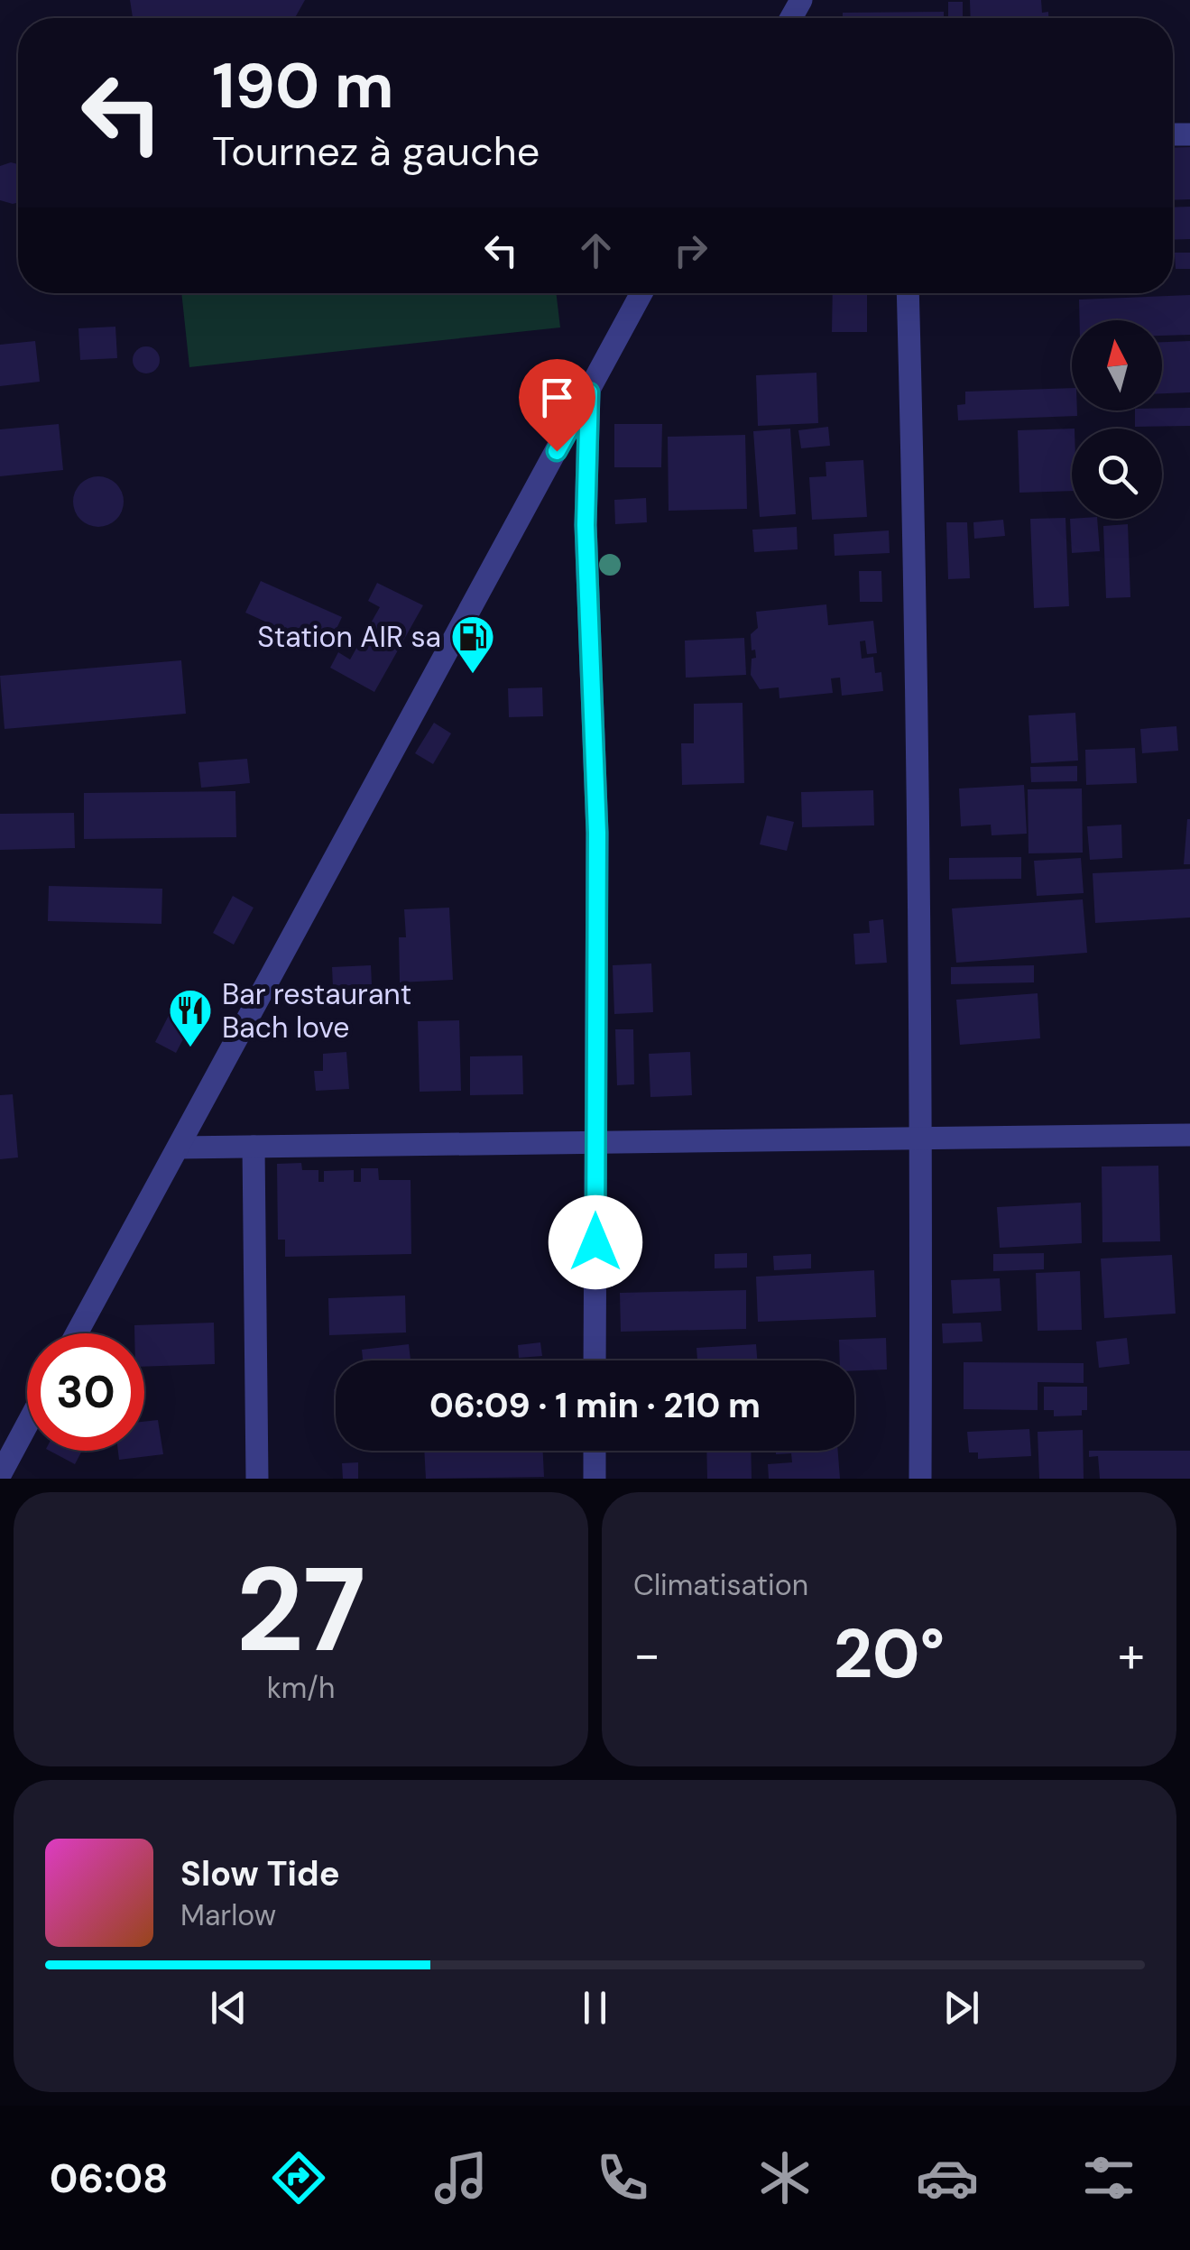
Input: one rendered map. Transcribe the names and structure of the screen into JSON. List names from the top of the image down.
{
  "places": {
    "fuel station": ["Station AIR sa"],
    "restaurant": ["Bar restaurant Bach love"]
  },
  "north": "top",
  "page": {
    "turn": ["190 m", "Tournez à gauche"],
    "limit": "30",
    "trip": "06:09 · 1 min · 210 m",
    "tile": [
      ["27", "km/h"],
      "Climatisation"
    ],
    "heat": ["−", "20°", "+"],
    "song": ["Slow Tide", "Marlow"],
    "tabs": "06:08"
  }
}
